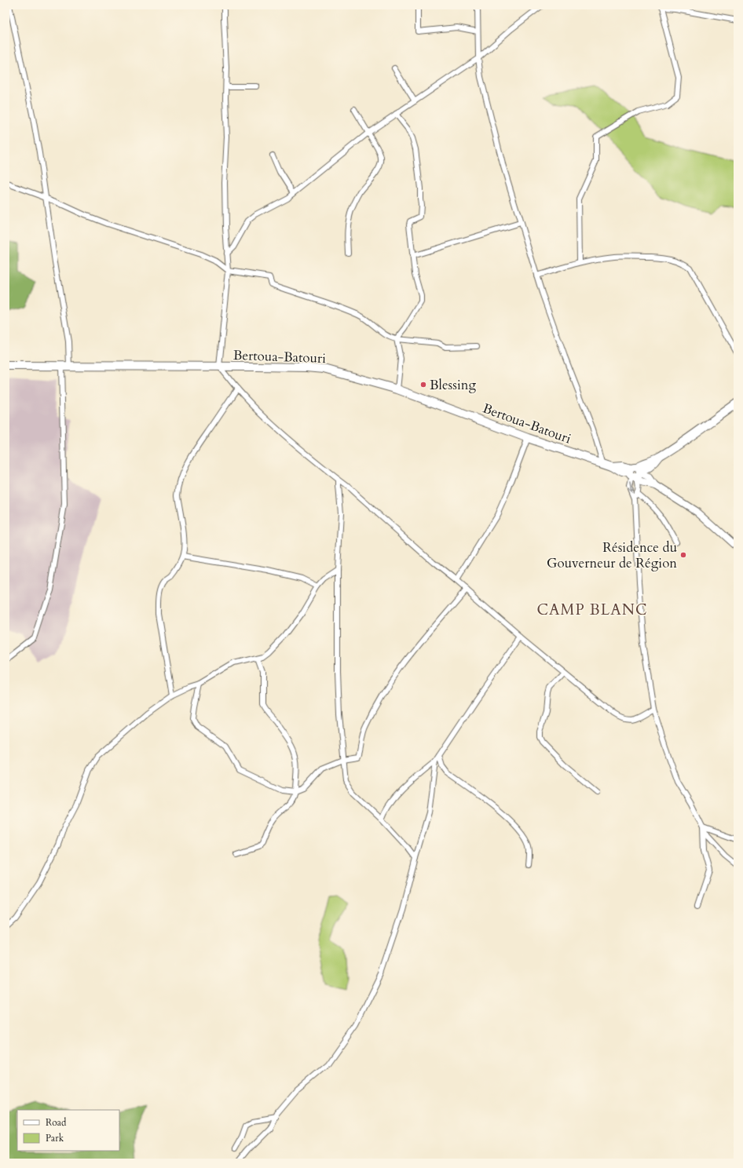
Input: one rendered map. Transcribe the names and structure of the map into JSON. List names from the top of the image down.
{
  "streets": {
    "highway": ["Bertoua-Batouri"]
  },
  "districts": ["CAMP BLANC"],
  "places": ["Blessing", "Résidence du Gouverneur de Région"],
  "legend": ["Road", "Park"]
}
